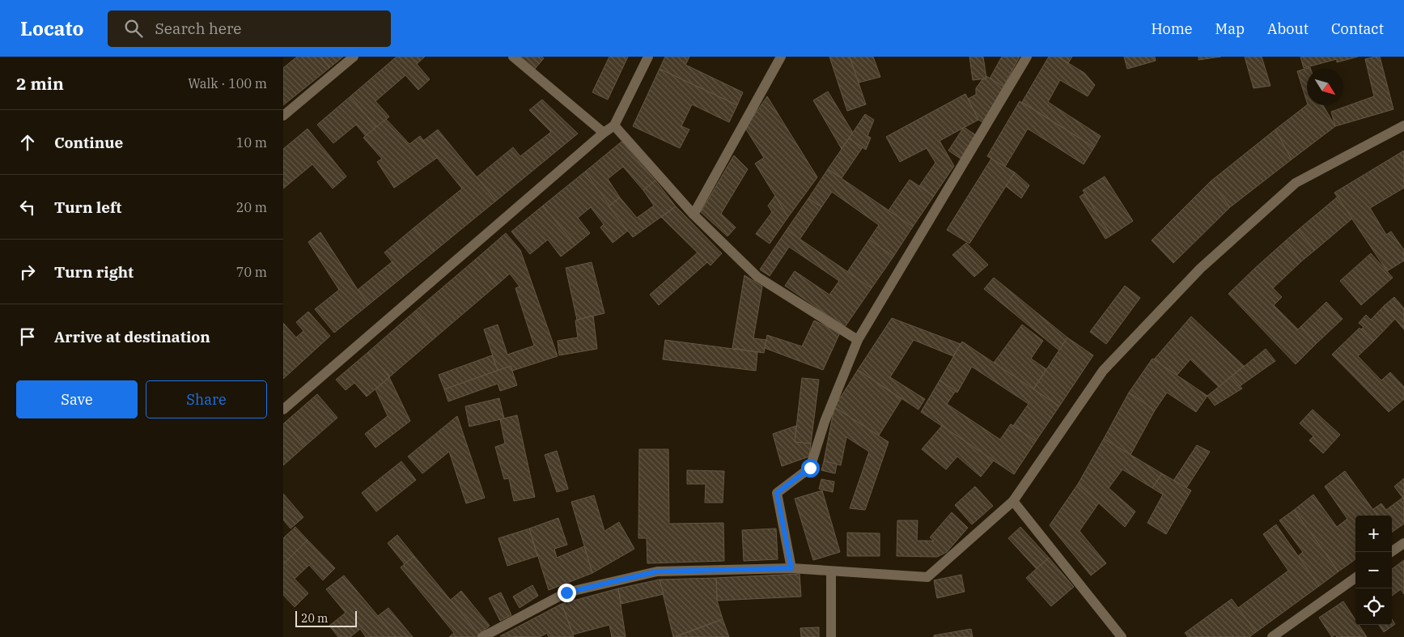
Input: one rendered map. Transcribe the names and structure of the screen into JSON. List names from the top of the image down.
{
  "scale_bar": "20 m",
  "north": "bottom right",
  "page": {
    "header": "Locato",
    "search": "Search here",
    "nav": [
      "Home",
      "Map",
      "About",
      "Contact"
    ],
    "heading": ["2 min", "Walk · 100 m"],
    "list": [
      ["Continue", "10 m"],
      ["Turn left", "20 m"],
      ["Turn right", "70 m"],
      "Arrive at destination"
    ],
    "buttons": ["Save", "Share"],
    "map_buttons": ["+", "−"],
    "scale": "20 m"
  }
}
